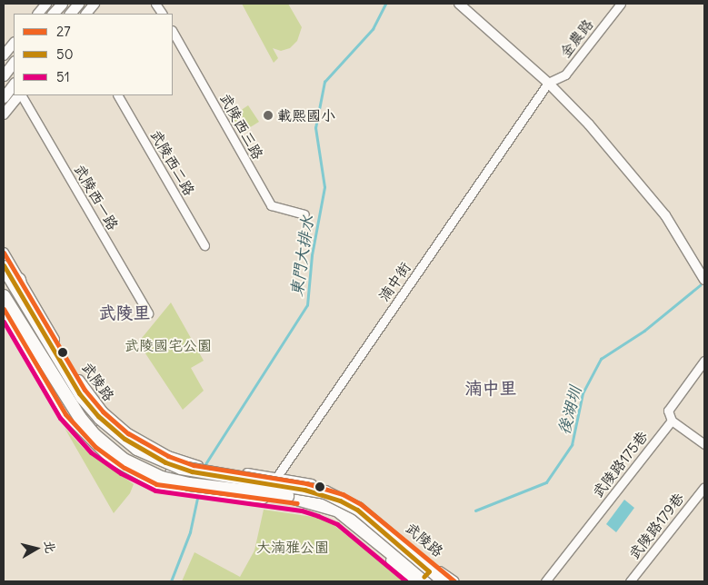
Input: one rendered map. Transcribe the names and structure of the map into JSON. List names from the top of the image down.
{
  "streets": {
    "street": [
      "金農路",
      "武陵西三路",
      "武陵西二路",
      "武陵西一路",
      "湳中街",
      "武陵路",
      "武陵路175巷",
      "武陵路179巷"
    ]
  },
  "crossings": [
    ["金農路", "湳中街"],
    ["湳中街", "武陵路"]
  ],
  "districts": ["武陵里", "湳中里"],
  "water": ["東門大排水", "後湖圳"],
  "parks": ["武陵國宅公園", "大湳雅公園"],
  "places": ["載熙國小"],
  "lines": ["transit line 27", "transit line 50", "transit line 51"],
  "legend": ["27", "50", "51"],
  "north": "right"
}
